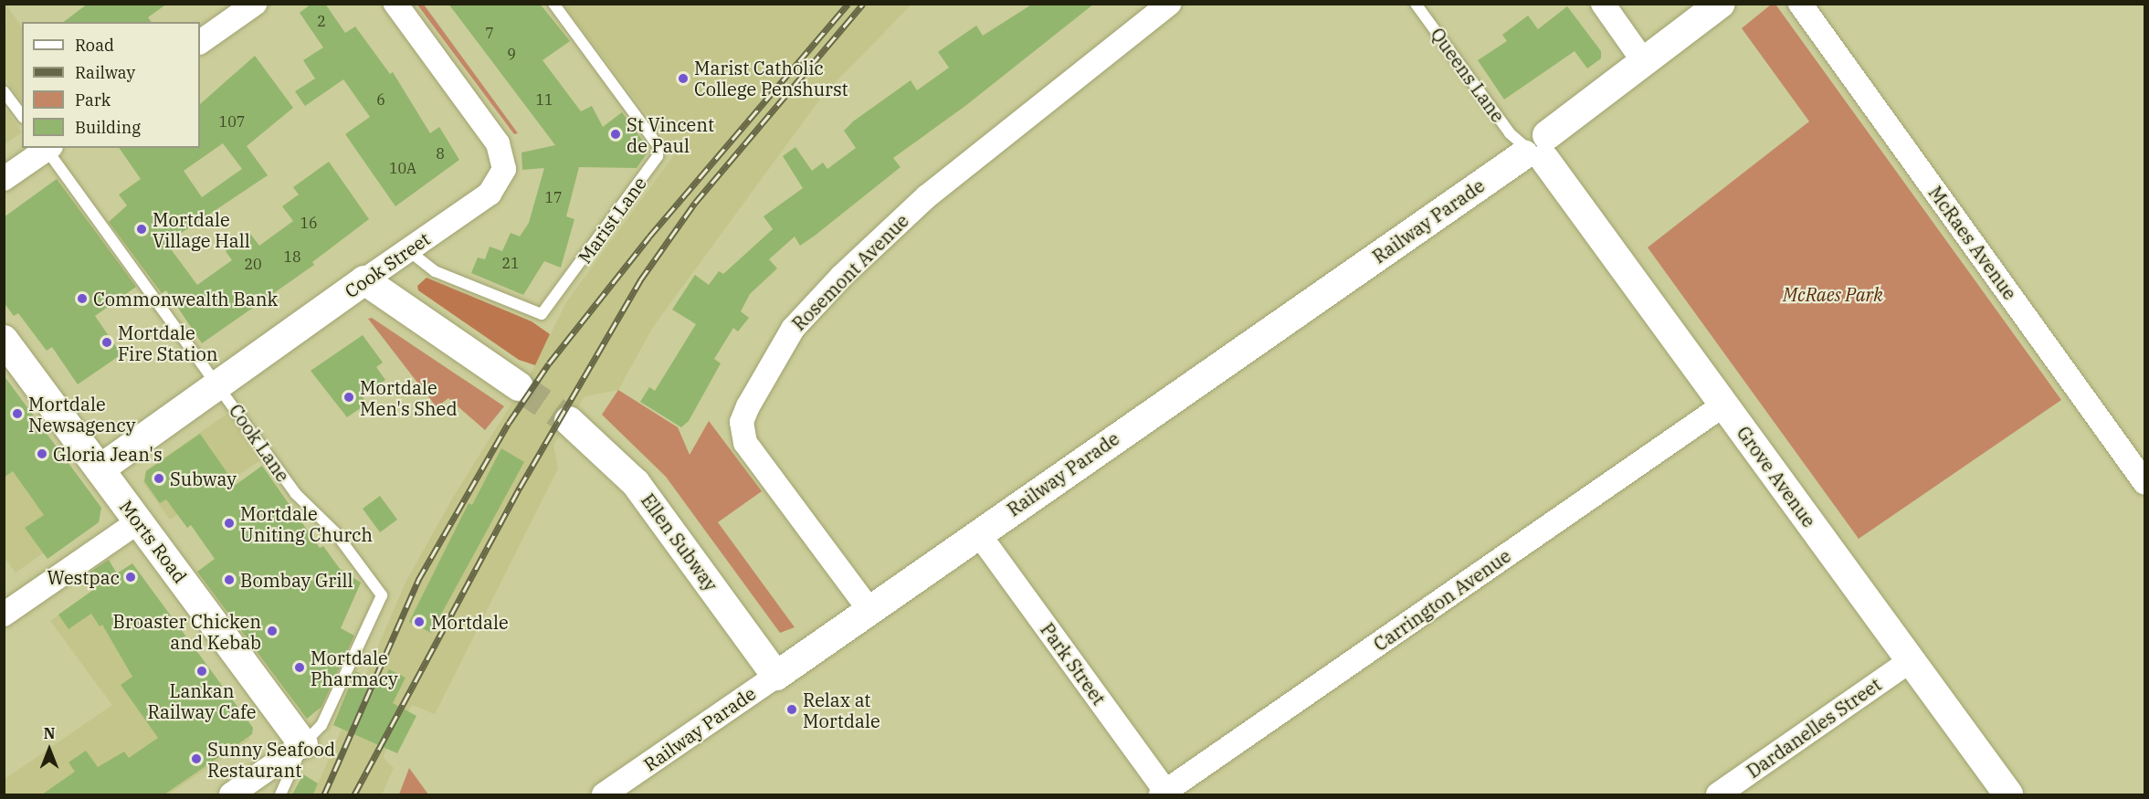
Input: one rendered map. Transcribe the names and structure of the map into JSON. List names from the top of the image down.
{
  "streets": {
    "street": [
      "Railway Parade",
      "McRaes Avenue",
      "Cook Street",
      "Rosemont Avenue",
      "Grove Avenue",
      "Morts Road",
      "Ellen Subway",
      "Carrington Avenue",
      "Park Street",
      "Dardanelles Street"
    ],
    "lane": ["Queens Lane", "Marist Lane", "Cook Lane"]
  },
  "crossings": [
    ["Queens Lane", "Railway Parade"],
    ["Queens Lane", "Grove Avenue"],
    ["Marist Lane", "Cook Street"],
    ["Railway Parade", "Rosemont Avenue"],
    ["Railway Parade", "Grove Avenue"],
    ["Railway Parade", "Ellen Subway"],
    ["Railway Parade", "Park Street"],
    ["Cook Street", "Cook Lane"],
    ["Cook Street", "Morts Road"],
    ["Cook Lane", "Morts Road"],
    ["Grove Avenue", "Carrington Avenue"],
    ["Grove Avenue", "Dardanelles Street"],
    ["Carrington Avenue", "Park Street"]
  ],
  "parks": ["McRaes Park"],
  "places": [
    "Marist Catholic College Penshurst",
    "St Vincent de Paul",
    "Mortdale Village Hall",
    "Commonwealth Bank",
    "Mortdale Fire Station",
    "Mortdale Men's Shed",
    "Mortdale Newsagency",
    "Gloria Jean's",
    "Subway",
    "Mortdale Uniting Church",
    "Westpac",
    "Bombay Grill",
    "Mortdale",
    "Broaster Chicken and Kebab",
    "Mortdale Pharmacy",
    "Lankan Railway Cafe",
    "Relax at Mortdale",
    "Sunny Seafood Restaurant"
  ],
  "house_numbers": [
    "2",
    "7",
    "9",
    "6",
    "11",
    "107",
    "8",
    "10A",
    "17",
    "16",
    "18",
    "21",
    "20"
  ],
  "legend": [
    "Road",
    "Railway",
    "Park",
    "Building"
  ],
  "north": "top"
}
